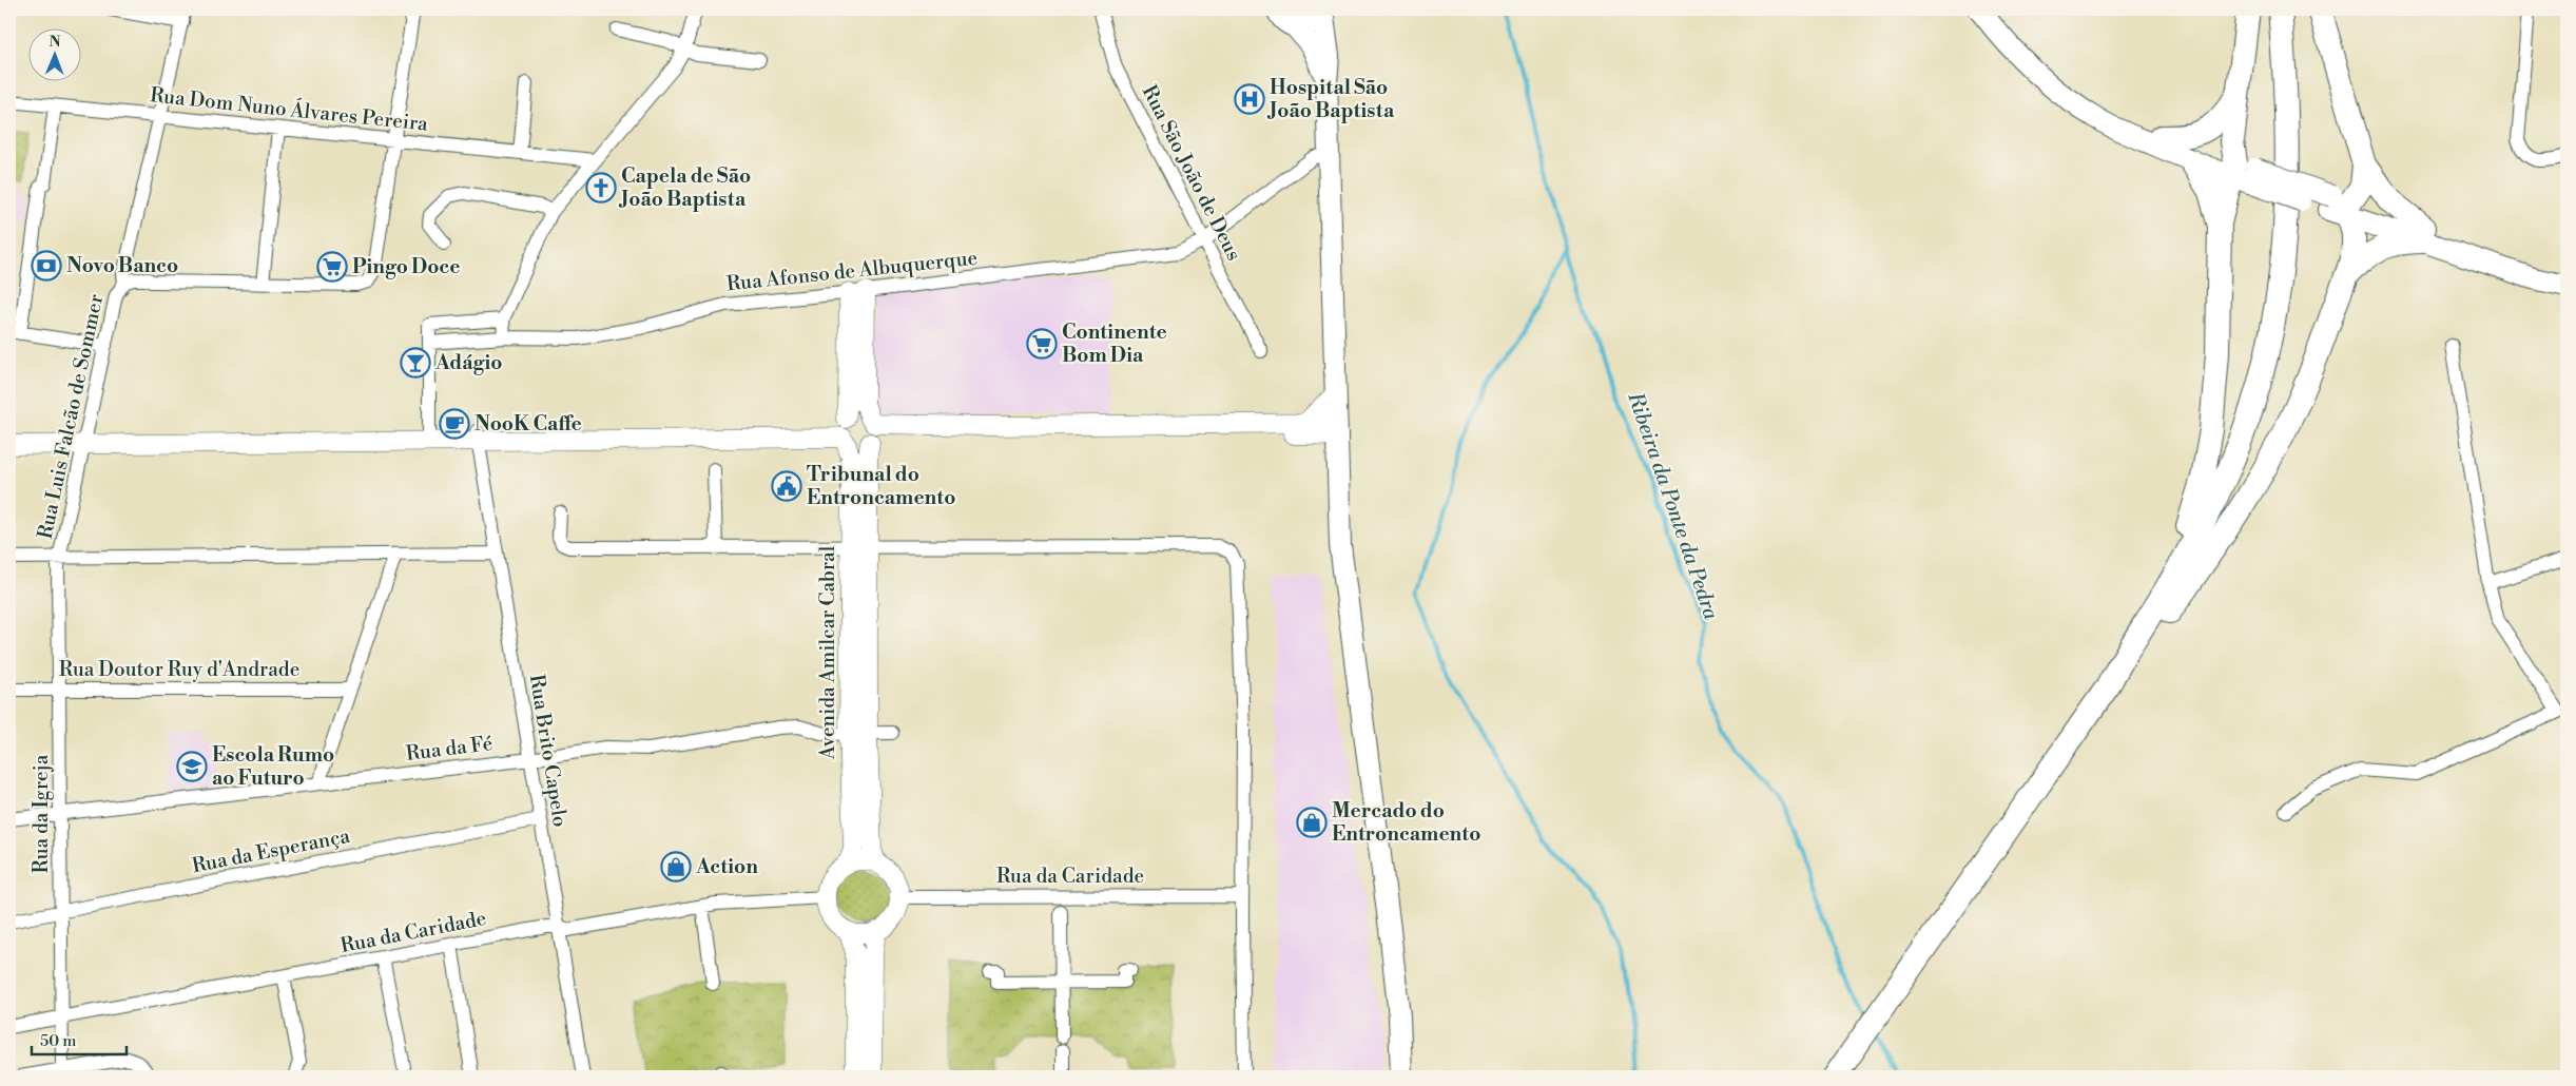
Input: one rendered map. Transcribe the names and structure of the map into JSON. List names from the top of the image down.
{
  "streets": {
    "street": [
      "Rua Dom Nuno Álvares Pereira",
      "Rua São João de Deus",
      "Rua Afonso de Albuquerque",
      "Rua Luis Falcão de Sommer",
      "Avenida Amilcar Cabral",
      "Rua Doutor Ruy d'Andrade",
      "Rua da Fé",
      "Rua Brito Capelo",
      "Rua da Igreja",
      "Rua da Esperança",
      "Rua da Caridade"
    ]
  },
  "crossings": [
    ["Rua Dom Nuno Álvares Pereira", "Rua Luis Falcão de Sommer"],
    ["Rua São João de Deus", "Rua Afonso de Albuquerque"],
    ["Rua Afonso de Albuquerque", "Avenida Amilcar Cabral"],
    ["Rua Luis Falcão de Sommer", "Rua da Igreja"],
    ["Avenida Amilcar Cabral", "Rua da Fé"],
    ["Avenida Amilcar Cabral", "Rua da Caridade"],
    ["Rua Doutor Ruy d'Andrade", "Rua da Igreja"],
    ["Rua da Fé", "Rua Brito Capelo"],
    ["Rua da Fé", "Rua da Igreja"],
    ["Rua Brito Capelo", "Rua da Esperança"],
    ["Rua Brito Capelo", "Rua da Caridade"],
    ["Rua da Igreja", "Rua da Esperança"],
    ["Rua da Igreja", "Rua da Caridade"]
  ],
  "water": ["Ribeira da Ponte da Pedra"],
  "places": {
    "hospital": ["Hospital São João Baptista"],
    "church": ["Capela de São João Baptista"],
    "bank": ["Novo Banco"],
    "supermarket": ["Pingo Doce", "Continente Bom Dia"],
    "bar": ["Adágio"],
    "cafe": ["NooK Caffe"],
    "public building": ["Tribunal do Entroncamento"],
    "school or university": ["Escola Rumo ao Futuro"],
    "shop": ["Mercado do Entroncamento", "Action"]
  },
  "scale_bar": "50 m",
  "north": "top"
}
